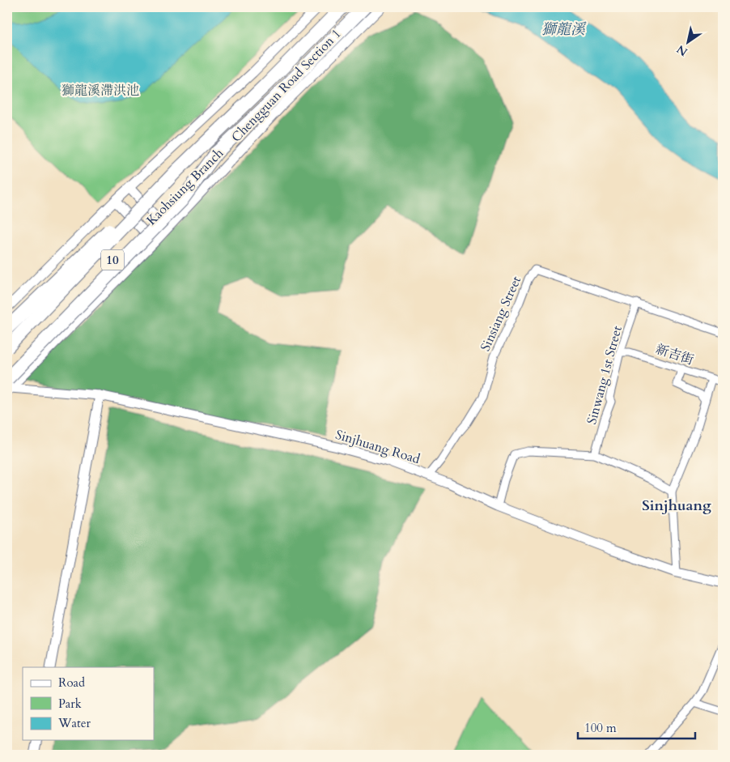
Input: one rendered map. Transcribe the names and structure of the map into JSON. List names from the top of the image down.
{
  "streets": {
    "highway": ["Kaohsiung Branch", "10"],
    "street": [
      "Chengguan Road Section 1",
      "Sinsiang Street",
      "新吉街",
      "Sinwang 1st Street",
      "Sinjhuang Road"
    ]
  },
  "crossings": [
    ["Chengguan Road Section 1", "Sinjhuang Road"],
    ["Sinsiang Street", "Sinwang 1st Street"],
    ["Sinsiang Street", "Sinjhuang Road"],
    ["新吉街", "Sinwang 1st Street"]
  ],
  "districts": ["Sinjhuang"],
  "water": ["獅龍溪"],
  "parks": ["獅龍溪滯洪池"],
  "legend": ["Road", "Park", "Water"],
  "scale_bar": "100 m",
  "north": "bottom left"
}
